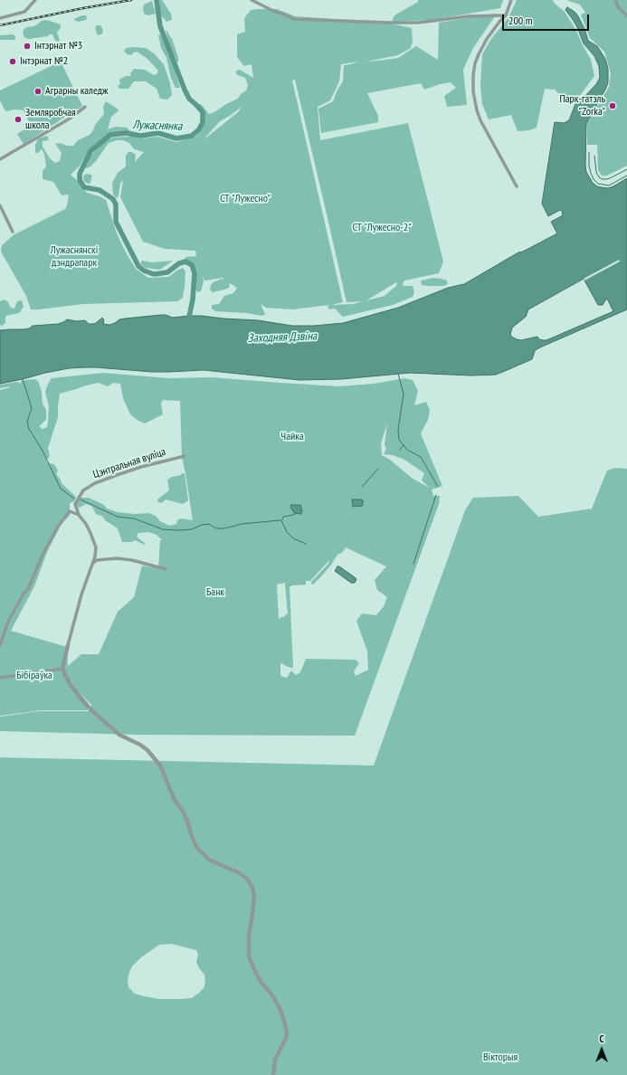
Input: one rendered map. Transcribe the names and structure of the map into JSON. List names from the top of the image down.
{
  "streets": {
    "street": ["Цэнтральная вуліца"]
  },
  "water": ["Лужаснянка", "Заходняя Дзвіна"],
  "parks": [
    "СТ \"Лужесно\"",
    "СТ \"Лужесно-2\"",
    "Лужаснянскі дэндрапарк",
    "Чайка",
    "Банк",
    "Бібіраўка",
    "Вікторыя"
  ],
  "places": [
    "Інтэрнат №3",
    "Інтэрнат №2",
    "Аграрны каледж",
    "Парк-гатэль \"Zorka\"",
    "Земляробчая школа"
  ],
  "scale_bar": "200 m",
  "north": "top"
}
